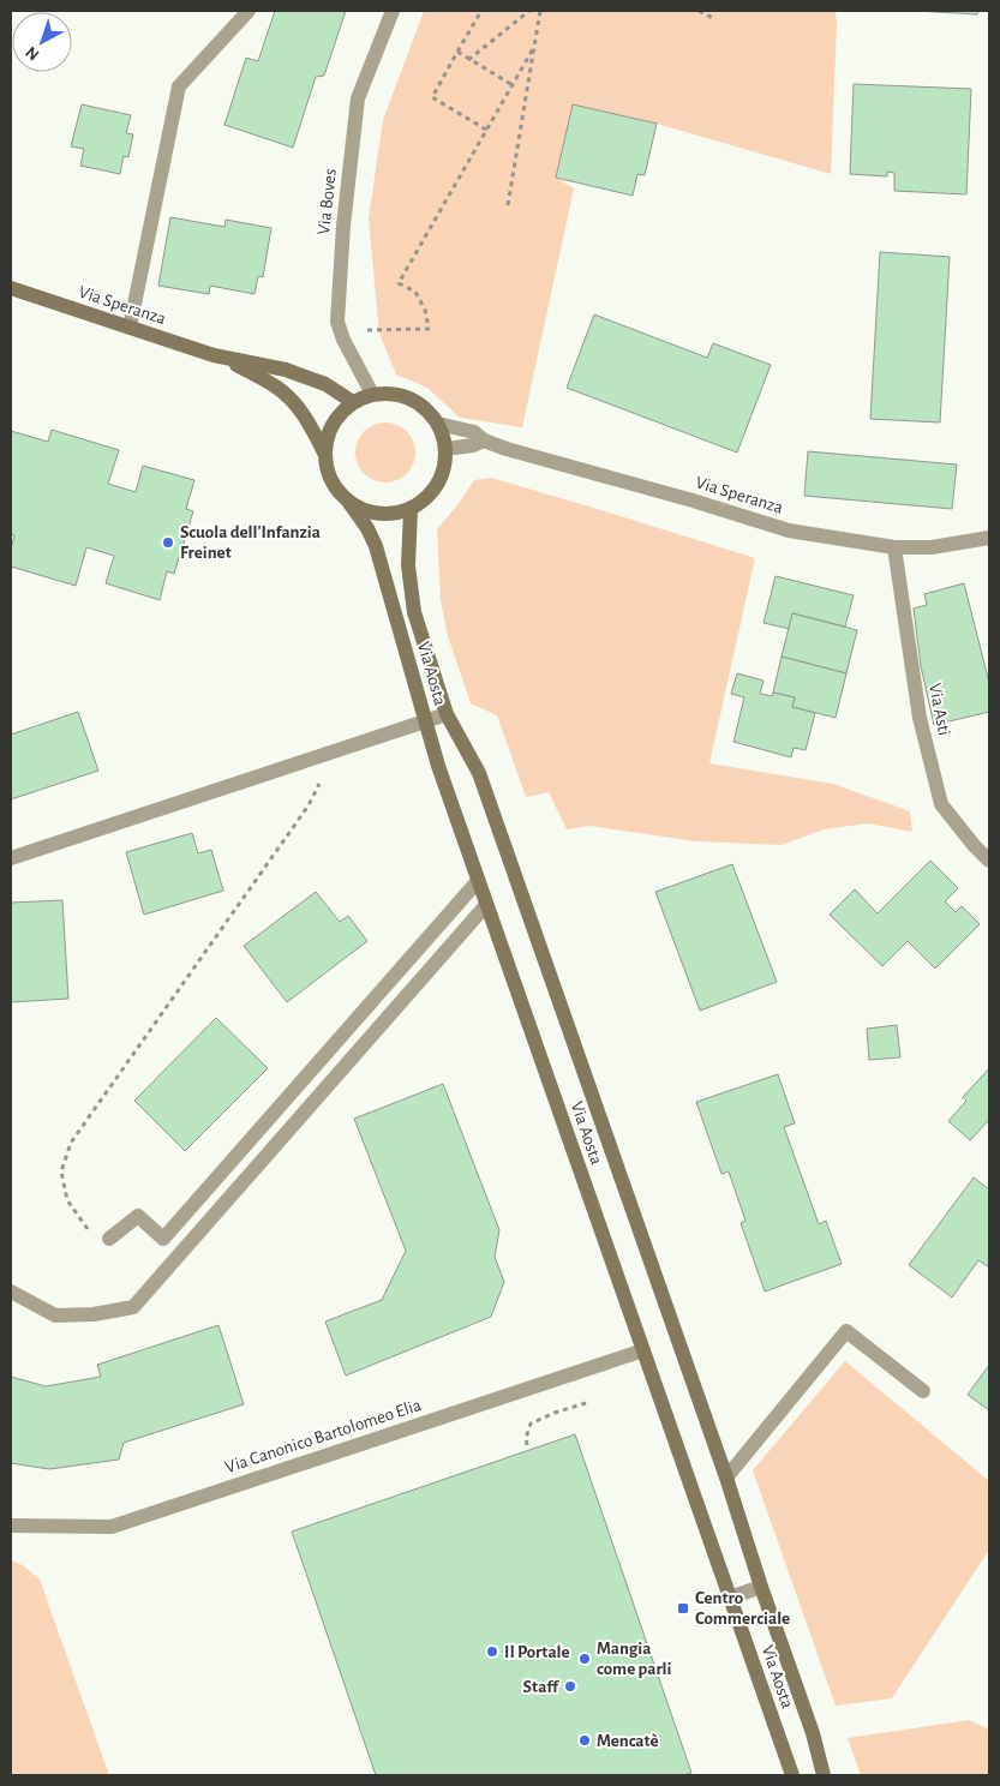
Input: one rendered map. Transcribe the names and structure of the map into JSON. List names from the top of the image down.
{
  "streets": {
    "street": [
      "Via Boves",
      "Via Speranza",
      "Via Aosta",
      "Via Asti",
      "Via Canonico Bartolomeo Elia"
    ]
  },
  "crossings": [
    ["Via Boves", "Via Speranza"],
    ["Via Boves", "Via Aosta"],
    ["Via Speranza", "Via Aosta"],
    ["Via Speranza", "Via Asti"],
    ["Via Aosta", "Via Canonico Bartolomeo Elia"]
  ],
  "places": {
    "other": [
      "Scuola dell'Infanzia Freinet",
      "Il Portale",
      "Mangia come parli",
      "Staff",
      "Mencatè"
    ],
    "transit": ["Centro Commerciale"]
  },
  "north": "bottom left"
}
